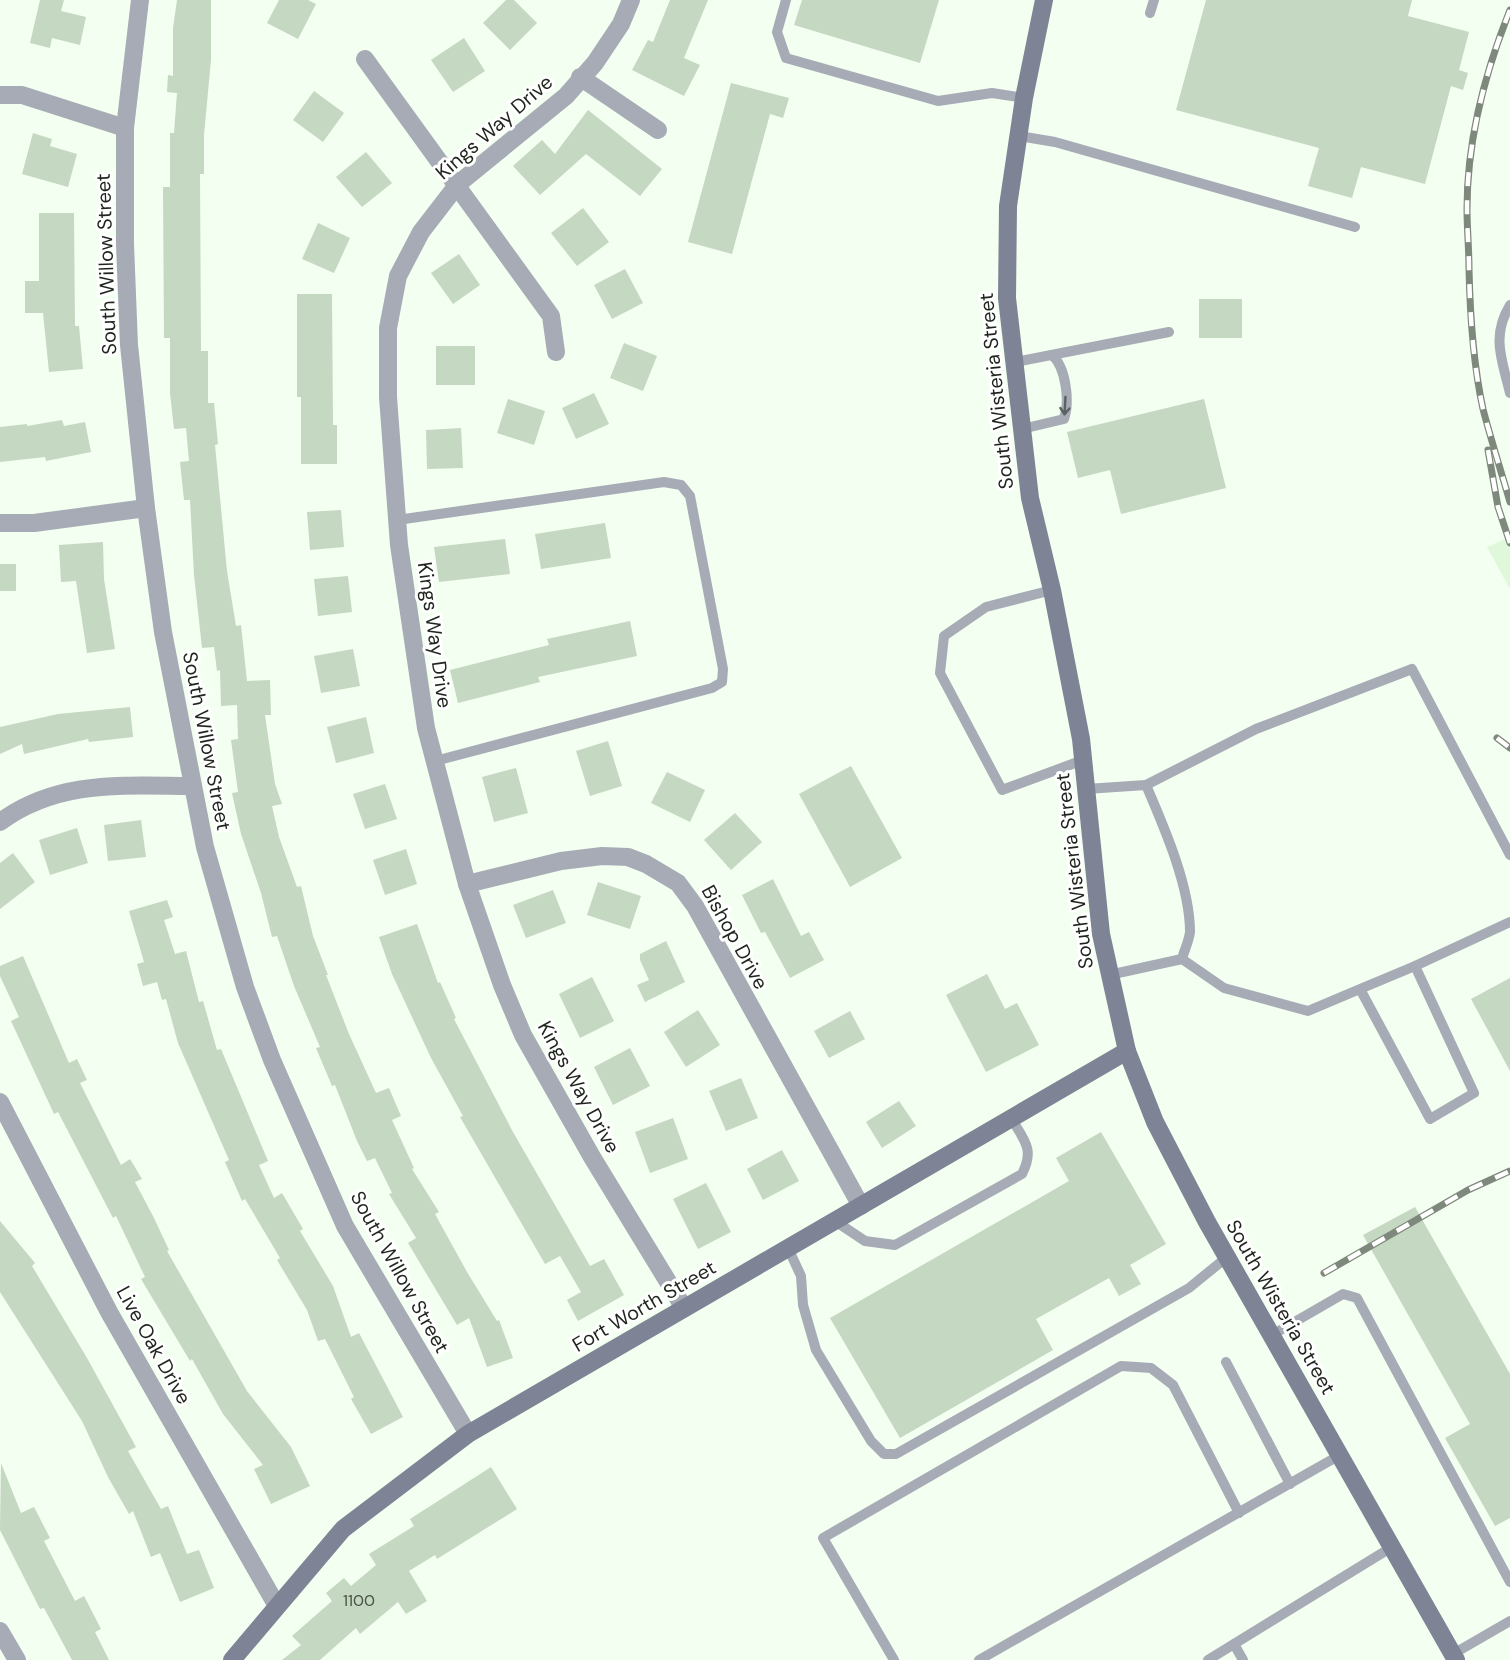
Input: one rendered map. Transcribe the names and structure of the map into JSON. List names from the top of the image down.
{
  "streets": {
    "street": [
      "Kings Way Drive",
      "South Willow Street",
      "South Wisteria Street",
      "Bishop Drive",
      "Fort Worth Street",
      "Live Oak Drive"
    ]
  },
  "crossings": [
    ["Kings Way Drive", "Bishop Drive"],
    ["Kings Way Drive", "Fort Worth Street"],
    ["South Willow Street", "Fort Worth Street"],
    ["South Wisteria Street", "Fort Worth Street"],
    ["Bishop Drive", "Fort Worth Street"],
    ["Fort Worth Street", "Live Oak Drive"]
  ],
  "house_numbers": ["1100"]
}
